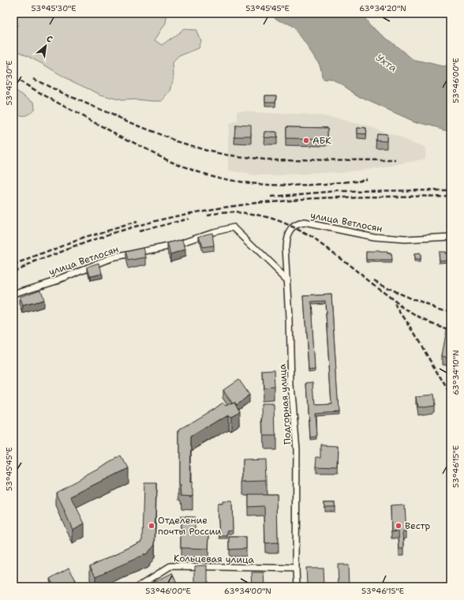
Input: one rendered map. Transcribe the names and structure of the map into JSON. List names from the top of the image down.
{
  "streets": {
    "street": ["улица Ветлосян", "Подгорная улица", "Кольцевая улица"]
  },
  "crossings": [
    ["улица Ветлосян", "Подгорная улица"],
    ["Подгорная улица", "Кольцевая улица"]
  ],
  "water": ["Ухта"],
  "places": ["АБК", "Отделение почты России", "Вестр"],
  "north": "top right",
  "coordinates": [
    "53°45'30\"E",
    "53°45'45\"E",
    "63°34'20\"N",
    "53°46'00\"E",
    "63°34'10\"N",
    "53°46'15\"E",
    "63°34'00\"N"
  ]
}
